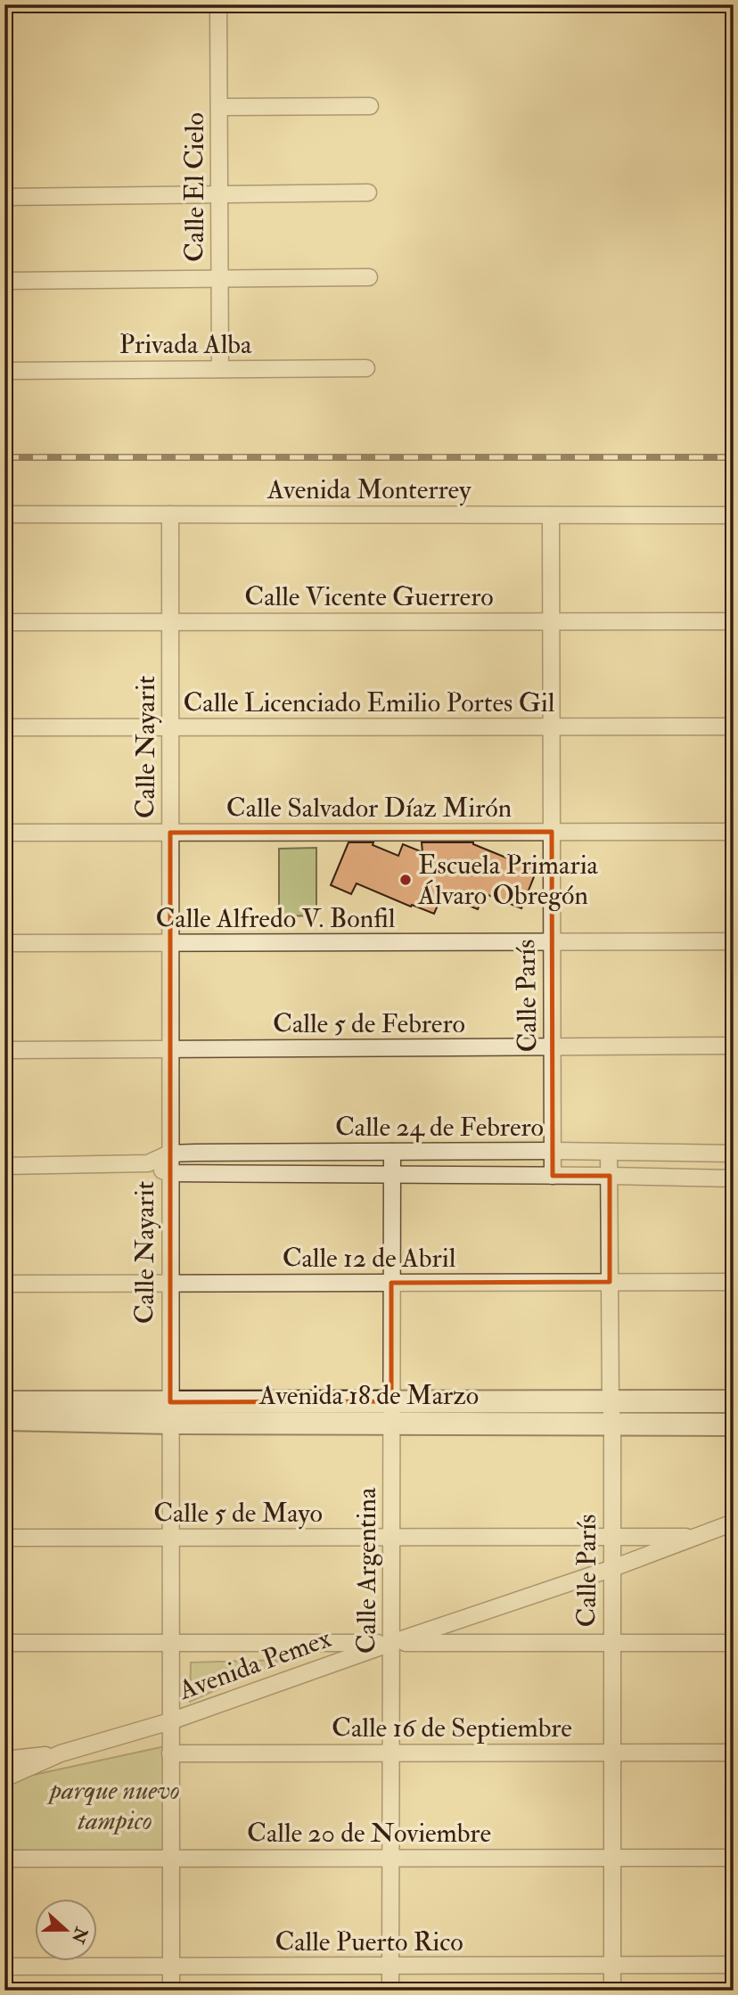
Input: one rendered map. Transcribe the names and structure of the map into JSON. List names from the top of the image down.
{
  "streets": {
    "street": [
      "Calle El Cielo",
      "Privada Alba",
      "Avenida Monterrey",
      "Calle Vicente Guerrero",
      "Calle Licenciado Emilio Portes Gil",
      "Calle Nayarit",
      "Calle Salvador Díaz Mirón",
      "Calle Alfredo V. Bonfil",
      "Calle París",
      "Calle 5 de Febrero",
      "Calle 24 de Febrero",
      "Calle 12 de Abril",
      "Avenida 18 de Marzo",
      "Calle 5 de Mayo",
      "Calle Argentina",
      "Avenida Pemex",
      "Calle 16 de Septiembre",
      "Calle 20 de Noviembre",
      "Calle Puerto Rico"
    ]
  },
  "crossings": [
    ["Calle El Cielo", "Privada Alba"],
    ["Avenida Monterrey", "Calle Nayarit"],
    ["Avenida Monterrey", "Calle París"],
    ["Calle Vicente Guerrero", "Calle Nayarit"],
    ["Calle Vicente Guerrero", "Calle París"],
    ["Calle Licenciado Emilio Portes Gil", "Calle Nayarit"],
    ["Calle Licenciado Emilio Portes Gil", "Calle París"],
    ["Calle Nayarit", "Calle Salvador Díaz Mirón"],
    ["Calle Nayarit", "Calle Alfredo V. Bonfil"],
    ["Calle Nayarit", "Calle 5 de Febrero"],
    ["Calle Nayarit", "Calle 24 de Febrero"],
    ["Calle Nayarit", "Calle 12 de Abril"],
    ["Calle Nayarit", "Avenida 18 de Marzo"],
    ["Calle Nayarit", "Calle 5 de Mayo"],
    ["Calle Nayarit", "Avenida Pemex"],
    ["Calle Nayarit", "Calle 16 de Septiembre"],
    ["Calle Nayarit", "Calle 20 de Noviembre"],
    ["Calle Nayarit", "Calle Puerto Rico"],
    ["Calle Salvador Díaz Mirón", "Calle París"],
    ["Calle Alfredo V. Bonfil", "Calle París"],
    ["Calle París", "Calle 5 de Febrero"],
    ["Calle París", "Calle 24 de Febrero"],
    ["Calle París", "Calle 12 de Abril"],
    ["Calle París", "Avenida 18 de Marzo"],
    ["Calle París", "Calle 5 de Mayo"],
    ["Calle París", "Avenida Pemex"],
    ["Calle París", "Calle 16 de Septiembre"],
    ["Calle París", "Calle 20 de Noviembre"],
    ["Calle París", "Calle Puerto Rico"],
    ["Calle 24 de Febrero", "Calle Argentina"],
    ["Calle 12 de Abril", "Calle Argentina"],
    ["Avenida 18 de Marzo", "Calle Argentina"],
    ["Calle 5 de Mayo", "Calle Argentina"],
    ["Calle 5 de Mayo", "Avenida Pemex"],
    ["Calle Argentina", "Avenida Pemex"],
    ["Calle Argentina", "Calle 16 de Septiembre"],
    ["Calle Argentina", "Calle 20 de Noviembre"],
    ["Calle Argentina", "Calle Puerto Rico"]
  ],
  "parks": ["parque nuevo tampico"],
  "places": ["Escuela Primaria Álvaro Obregón"],
  "north": "right"
}
